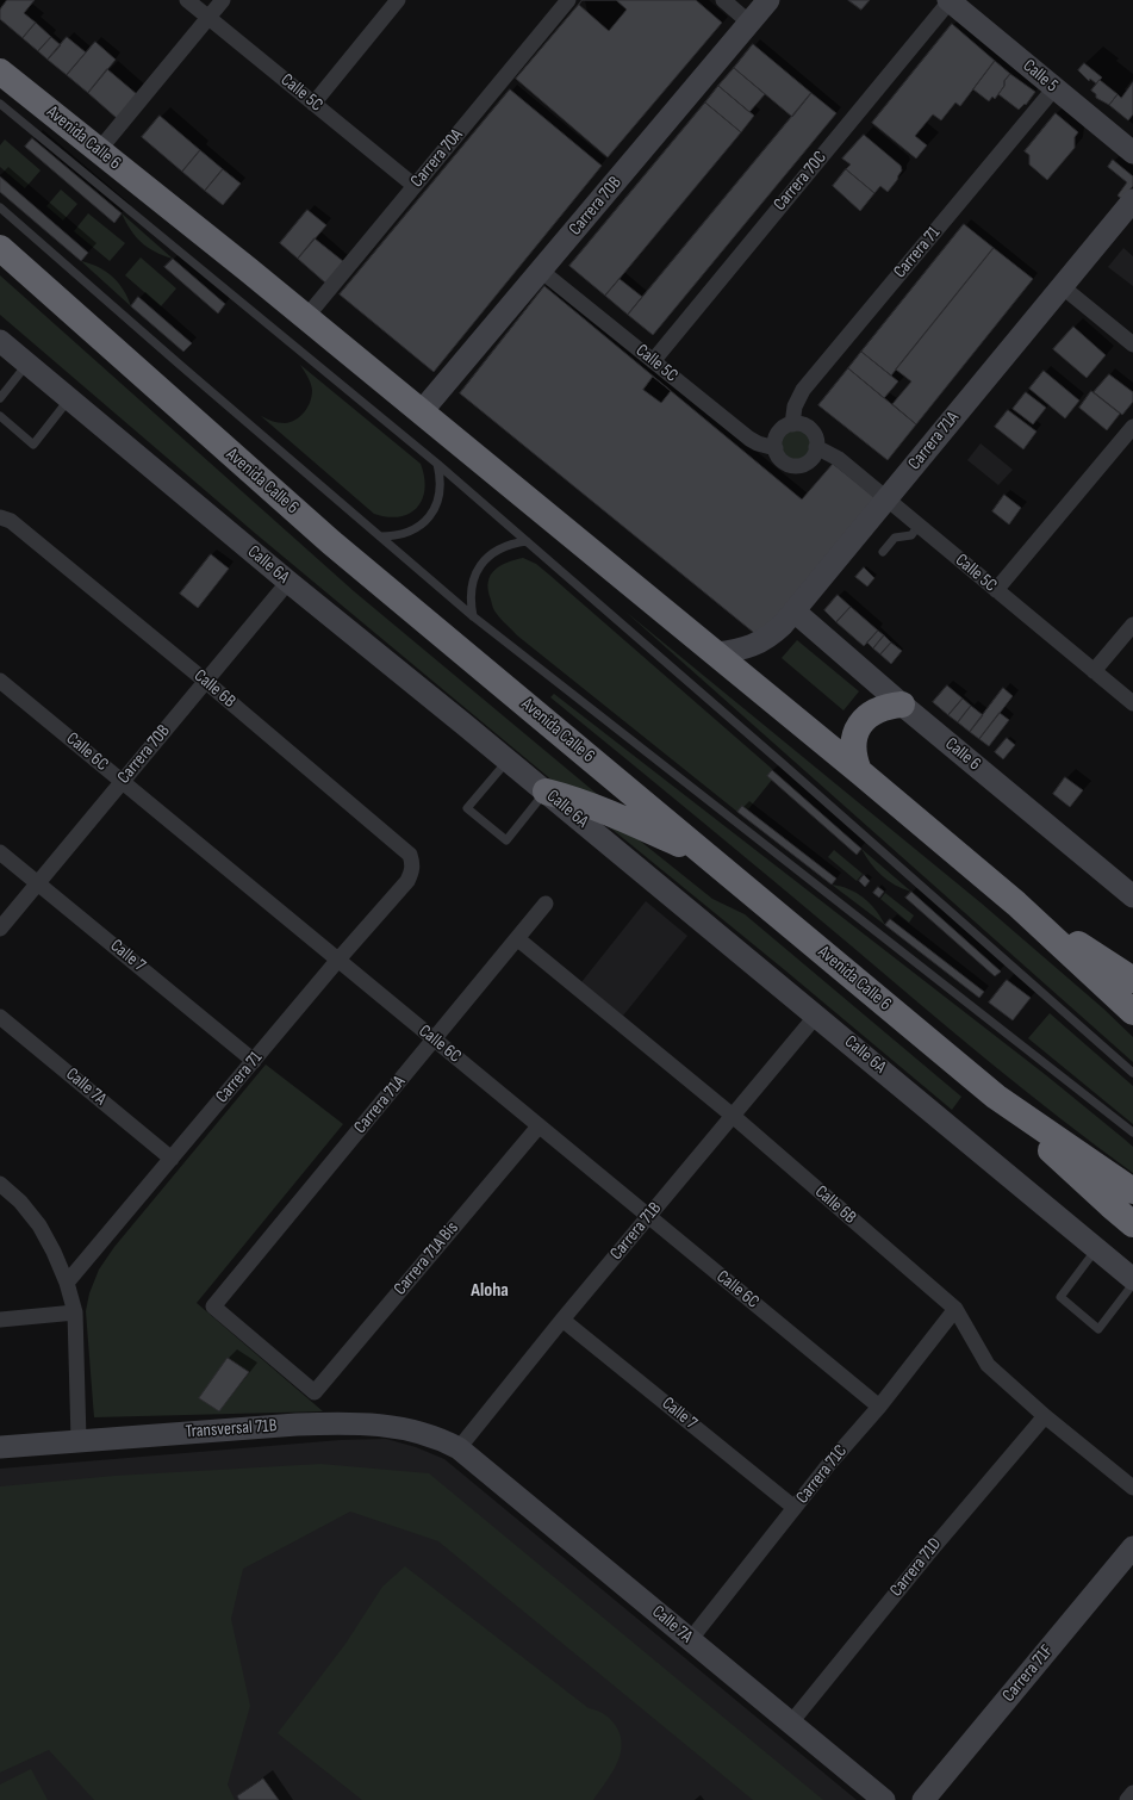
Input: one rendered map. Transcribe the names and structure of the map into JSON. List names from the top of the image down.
{
  "streets": {
    "highway": ["Avenida Calle 6"],
    "street": [
      "Calle 5",
      "Calle 5C",
      "Carrera 70A",
      "Carrera 70C",
      "Carrera 70B",
      "Carrera 71",
      "Carrera 71A",
      "Calle 6A",
      "Calle 6B",
      "Calle 6C",
      "Calle 6",
      "Calle 7",
      "Calle 7A",
      "Carrera 71B",
      "Carrera 71A Bis",
      "Transversal 71B",
      "Carrera 71C",
      "Carrera 71D",
      "Carrera 71F"
    ]
  },
  "crossings": [
    ["Calle 5", "Carrera 70C"],
    ["Calle 5", "Carrera 71"],
    ["Calle 5C", "Carrera 70A"],
    ["Calle 5C", "Carrera 70C"],
    ["Calle 5C", "Carrera 70B"],
    ["Calle 5C", "Carrera 71"],
    ["Calle 5C", "Carrera 71A"],
    ["Avenida Calle 6", "Carrera 70A"],
    ["Avenida Calle 6", "Carrera 70B"],
    ["Avenida Calle 6", "Carrera 71A"],
    ["Carrera 70B", "Calle 6A"],
    ["Carrera 70B", "Calle 6B"],
    ["Carrera 70B", "Calle 6C"],
    ["Carrera 70B", "Calle 7"],
    ["Carrera 71", "Calle 6B"],
    ["Carrera 71", "Calle 6C"],
    ["Carrera 71", "Calle 7"],
    ["Carrera 71", "Calle 7A"],
    ["Carrera 71A", "Calle 6B"],
    ["Carrera 71A", "Calle 6C"],
    ["Carrera 71A", "Calle 6"],
    ["Carrera 71A", "Carrera 71A Bis"],
    ["Calle 6A", "Carrera 71B"],
    ["Calle 6B", "Carrera 71B"],
    ["Calle 6B", "Carrera 71C"],
    ["Calle 6B", "Carrera 71D"],
    ["Calle 6C", "Carrera 71B"],
    ["Calle 6C", "Carrera 71A Bis"],
    ["Calle 6C", "Carrera 71C"],
    ["Calle 7", "Carrera 71B"],
    ["Calle 7", "Carrera 71C"],
    ["Calle 7A", "Carrera 71B"],
    ["Calle 7A", "Transversal 71B"],
    ["Calle 7A", "Carrera 71C"],
    ["Calle 7A", "Carrera 71D"],
    ["Carrera 71B", "Transversal 71B"]
  ],
  "districts": ["Aloha"]
}
